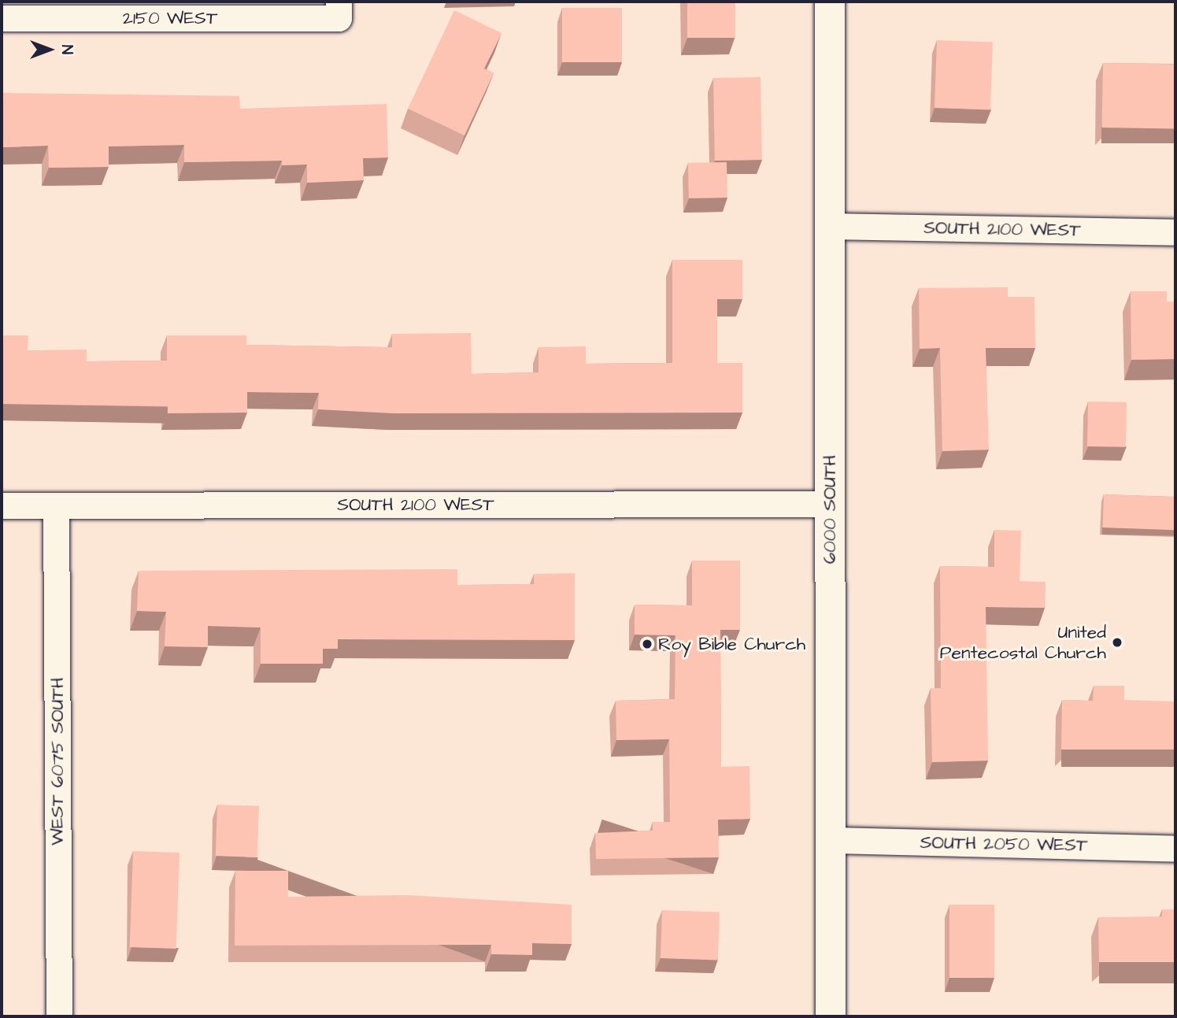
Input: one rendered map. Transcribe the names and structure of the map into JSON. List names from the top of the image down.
{
  "streets": {
    "street": [
      "2150 WEST",
      "SOUTH 2100 WEST",
      "6000 SOUTH",
      "WEST 6075 SOUTH",
      "SOUTH 2050 WEST"
    ]
  },
  "crossings": [
    ["SOUTH 2100 WEST", "6000 SOUTH"],
    ["SOUTH 2100 WEST", "WEST 6075 SOUTH"],
    ["6000 SOUTH", "SOUTH 2050 WEST"]
  ],
  "places": ["United Pentecostal Church", "Roy Bible Church"],
  "north": "right"
}
